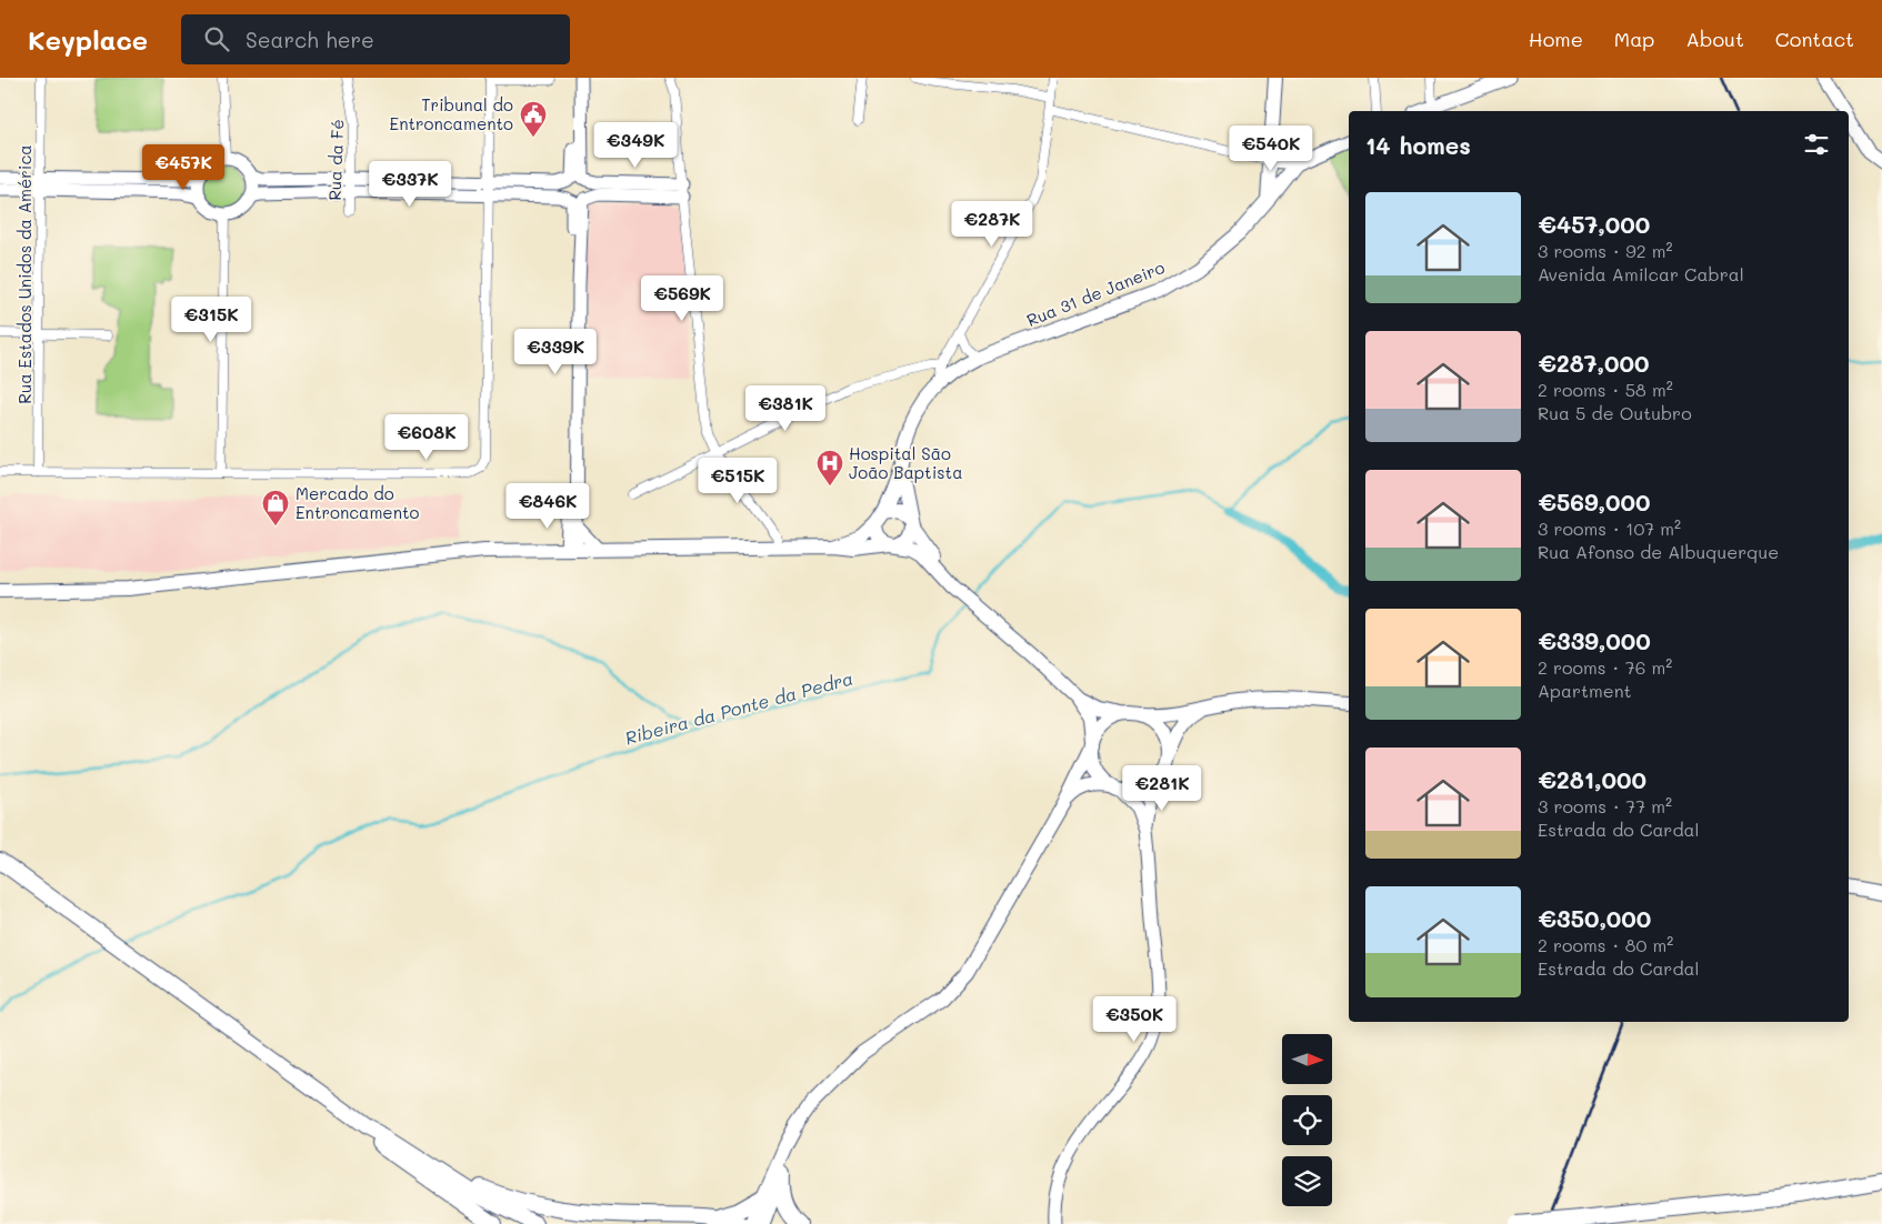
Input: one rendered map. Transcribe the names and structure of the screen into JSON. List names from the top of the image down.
{
  "streets": {
    "main road": ["Rua 31 de Janeiro"],
    "street": ["Rua da Fé", "Rua Estados Unidos da América"]
  },
  "water": ["Ribeira da Ponte da Pedra"],
  "places": {
    "public building": ["Tribunal do Entroncamento"],
    "hospital": ["Hospital São João Baptista"],
    "shop": ["Mercado do Entroncamento"]
  },
  "north": "right",
  "page": {
    "header": "Keyplace",
    "search": "Search here",
    "nav": [
      "Home",
      "Map",
      "About",
      "Contact"
    ],
    "heading": "14 homes",
    "price": [
      "€349K",
      "€540K",
      "€457K",
      "€337K",
      "€287K",
      "€569K",
      "€315K",
      "€339K",
      "€381K",
      "€608K",
      "€515K",
      "€846K",
      "€281K",
      "€350K"
    ],
    "list": [
      {
        "name": "€457,000",
        "note": "3 rooms · 92 m² · Avenida Amilcar Cabral"
      },
      {
        "name": "€287,000",
        "note": "2 rooms · 58 m² · Rua 5 de Outubro"
      },
      {
        "name": "€569,000",
        "note": "3 rooms · 107 m² · Rua Afonso de Albuquerque"
      },
      {
        "name": "€339,000",
        "note": "2 rooms · 76 m² · Apartment"
      },
      {
        "name": "€281,000",
        "note": "3 rooms · 77 m² · Estrada do Cardal"
      },
      {
        "name": "€350,000",
        "note": "2 rooms · 80 m² · Estrada do Cardal"
      }
    ]
  }
}
